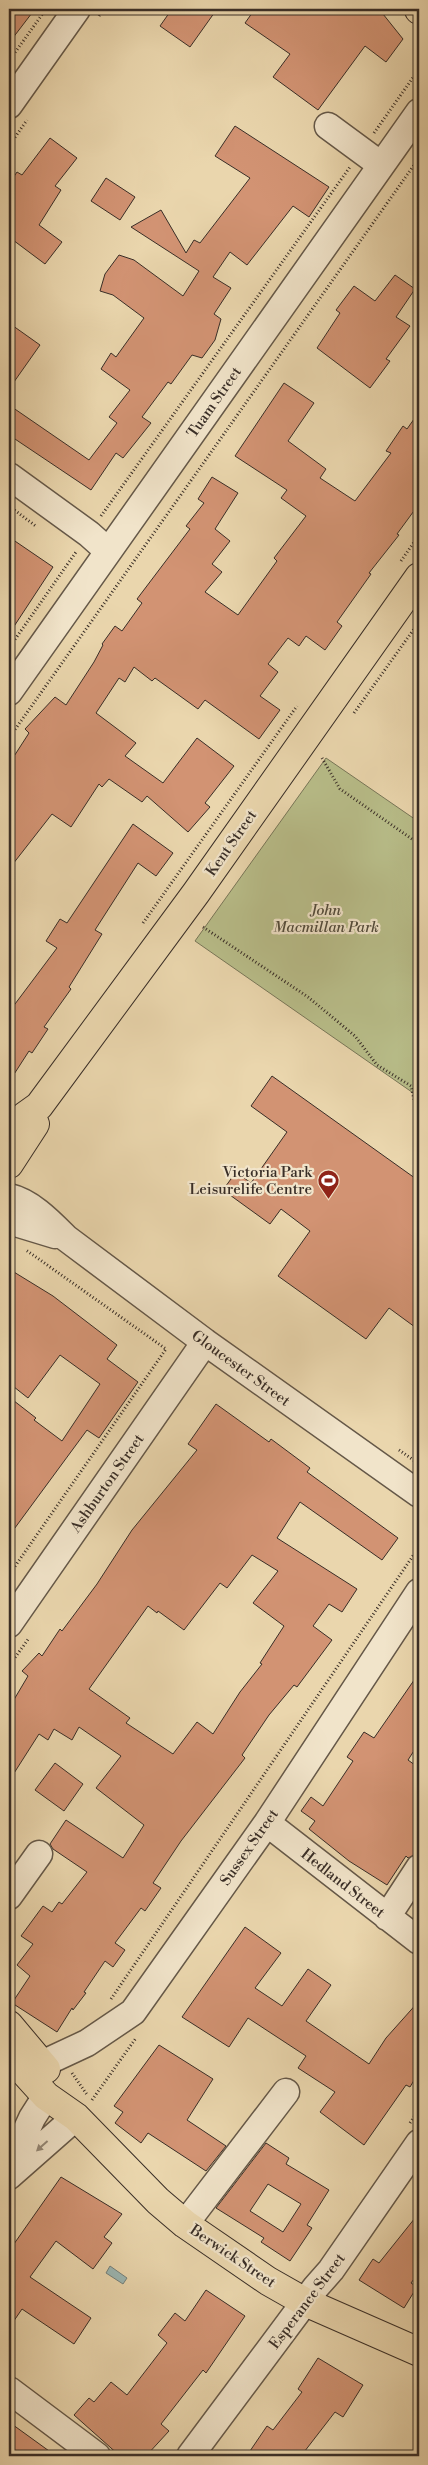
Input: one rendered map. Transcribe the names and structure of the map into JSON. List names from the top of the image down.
{
  "streets": {
    "main road": ["Kent Street", "Berwick Street"],
    "street": [
      "Tuam Street",
      "Gloucester Street",
      "Ashburton Street",
      "Sussex Street",
      "Hedland Street",
      "Esperance Street"
    ]
  },
  "crossings": [
    ["Gloucester Street", "Ashburton Street"],
    ["Sussex Street", "Hedland Street"],
    ["Sussex Street", "Berwick Street"],
    ["Berwick Street", "Esperance Street"]
  ],
  "parks": ["John Macmillan Park"],
  "places": {
    "sports": ["Victoria Park Leisurelife Centre"]
  }
}
